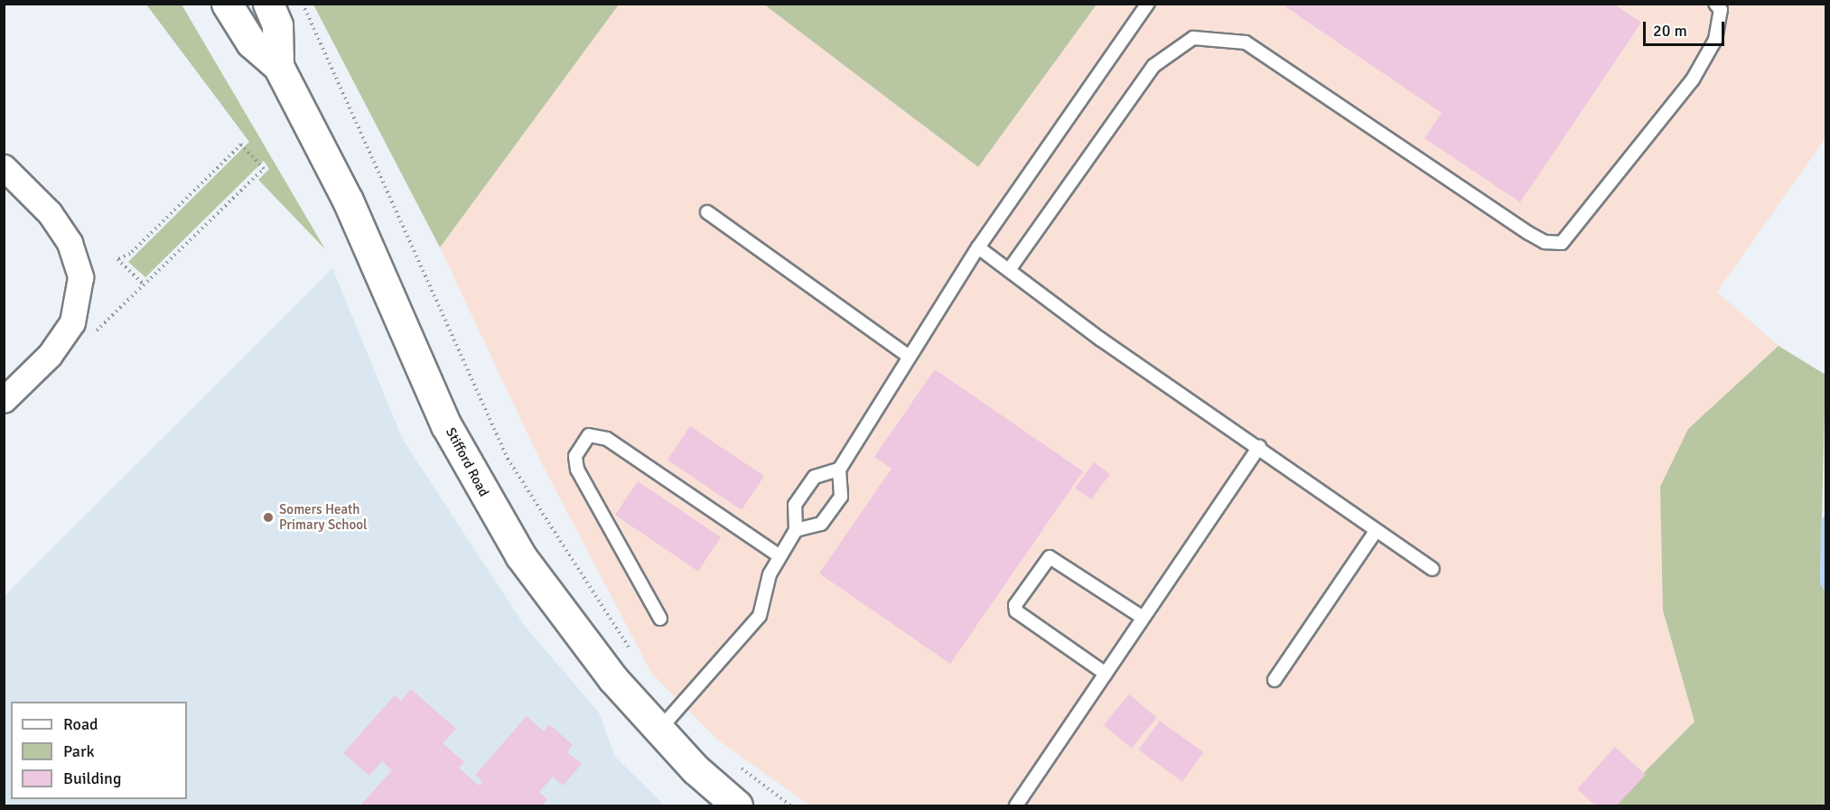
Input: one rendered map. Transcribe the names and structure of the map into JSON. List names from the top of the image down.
{
  "streets": {
    "main road": ["Stifford Road"]
  },
  "places": ["Somers Heath Primary School"],
  "legend": ["Road", "Park", "Building"],
  "scale_bar": "20 m"
}
